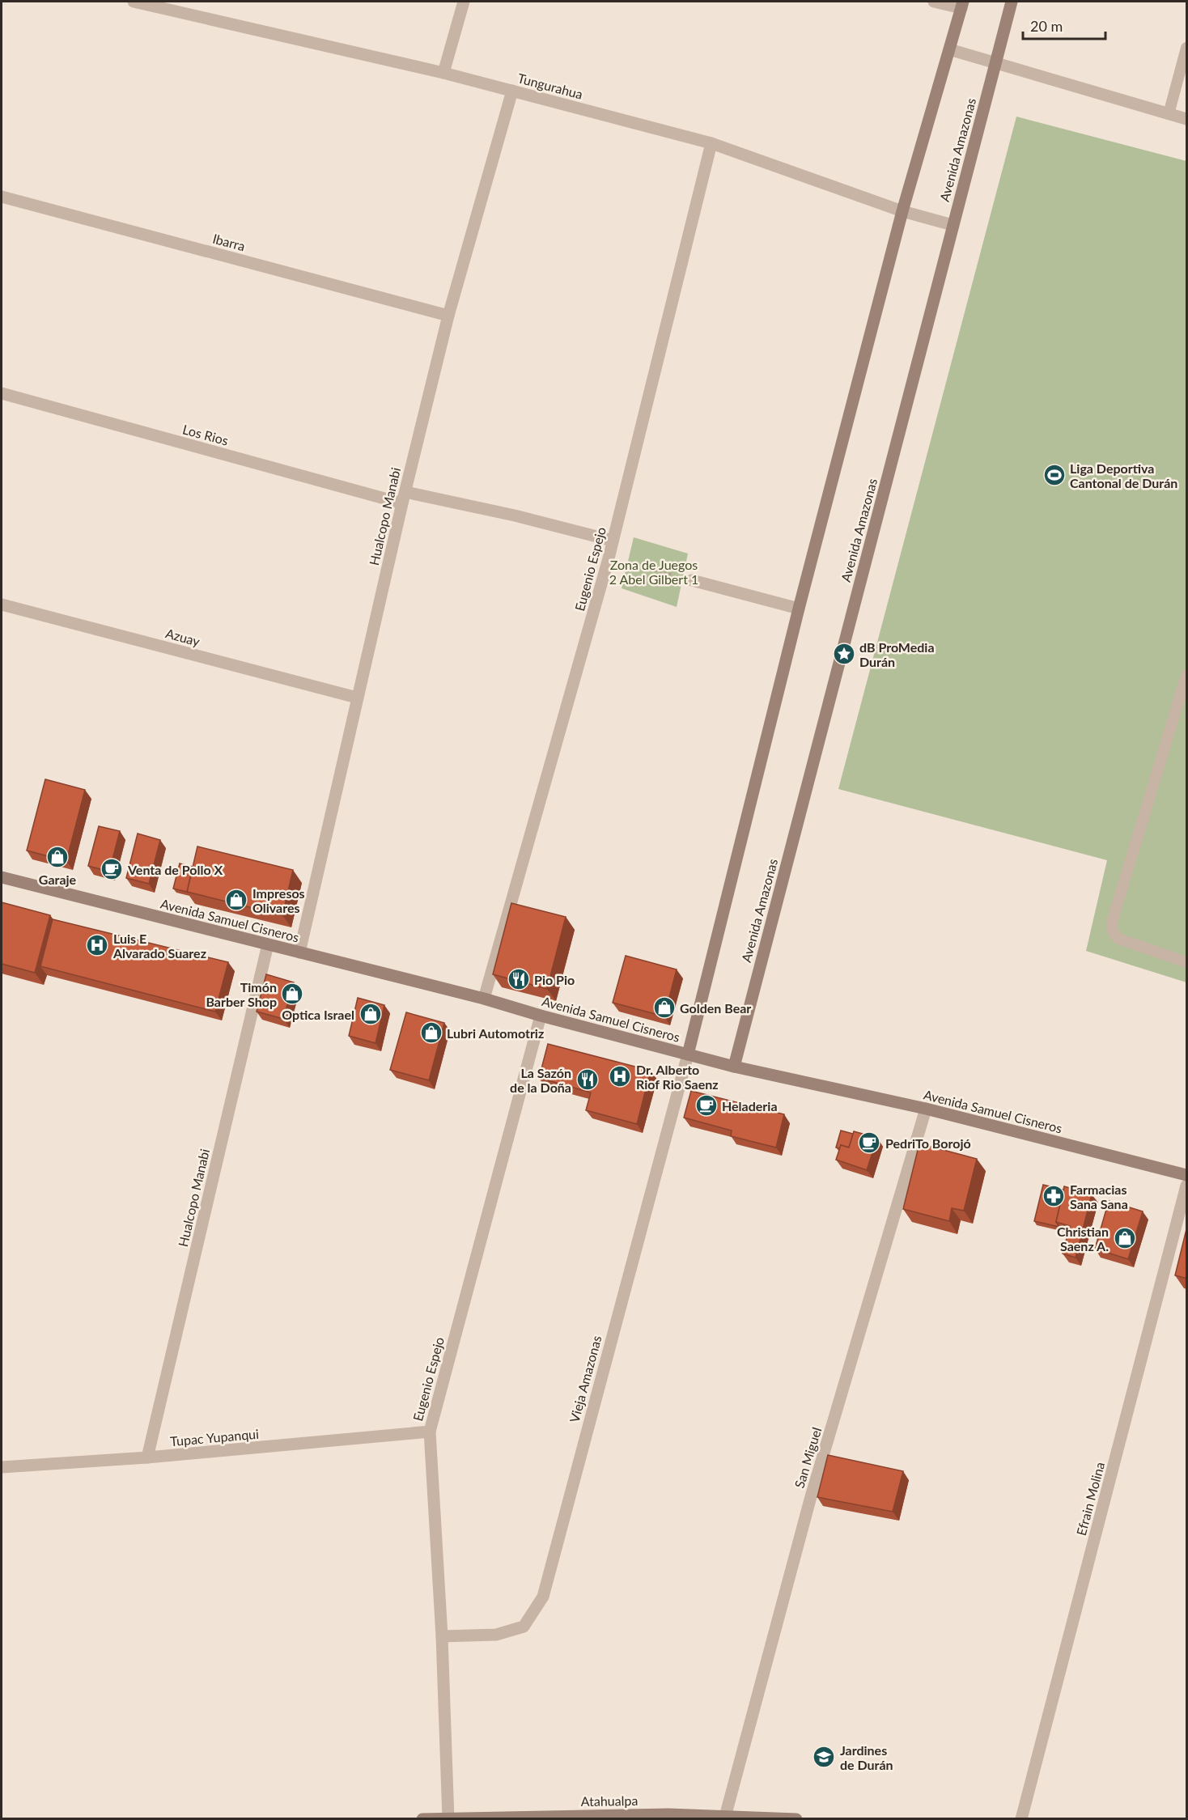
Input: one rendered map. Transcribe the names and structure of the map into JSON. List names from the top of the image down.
{
  "streets": {
    "street": [
      "Tungurahua",
      "Avenida Amazonas",
      "Ibarra",
      "Los Rios",
      "Hualcopo Manabi",
      "Eugenio Espejo",
      "Azuay",
      "Avenida Samuel Cisneros",
      "Vieja Amazonas",
      "Tupac Yupanqui",
      "San Miguel",
      "Efrain Molina",
      "Atahualpa"
    ]
  },
  "crossings": [
    ["Tungurahua", "Avenida Amazonas"],
    ["Tungurahua", "Hualcopo Manabi"],
    ["Tungurahua", "Eugenio Espejo"],
    ["Avenida Amazonas", "Avenida Samuel Cisneros"],
    ["Ibarra", "Hualcopo Manabi"],
    ["Los Rios", "Hualcopo Manabi"],
    ["Los Rios", "Eugenio Espejo"],
    ["Hualcopo Manabi", "Azuay"],
    ["Hualcopo Manabi", "Avenida Samuel Cisneros"],
    ["Hualcopo Manabi", "Tupac Yupanqui"],
    ["Eugenio Espejo", "Avenida Samuel Cisneros"],
    ["Eugenio Espejo", "Vieja Amazonas"],
    ["Eugenio Espejo", "Tupac Yupanqui"],
    ["Eugenio Espejo", "Atahualpa"],
    ["Avenida Samuel Cisneros", "Vieja Amazonas"],
    ["Avenida Samuel Cisneros", "San Miguel"],
    ["San Miguel", "Atahualpa"]
  ],
  "parks": ["Zona de Juegos 2 Abel Gilbert 1"],
  "places": {
    "sports": ["Liga Deportiva Cantonal de Durán"],
    "place": ["dB ProMedia Durán"],
    "shop": [
      "Garaje",
      "Impresos Olivares",
      "Timón Barber Shop",
      "Golden Bear",
      "Optica Israel",
      "Lubri Automotriz",
      "Christian Saenz A."
    ],
    "cafe": ["Venta de Pollo X", "Heladeria", "PedriTo Borojó"],
    "hospital": ["Luis E Alvarado Suarez", "Dr. Alberto Riof Rio Saenz"],
    "restaurant": ["Pio Pio", "La Sazón de la Doña"],
    "pharmacy": ["Farmacias Sana Sana"],
    "school or university": ["Jardines de Durán"]
  },
  "scale_bar": "20 m"
}
